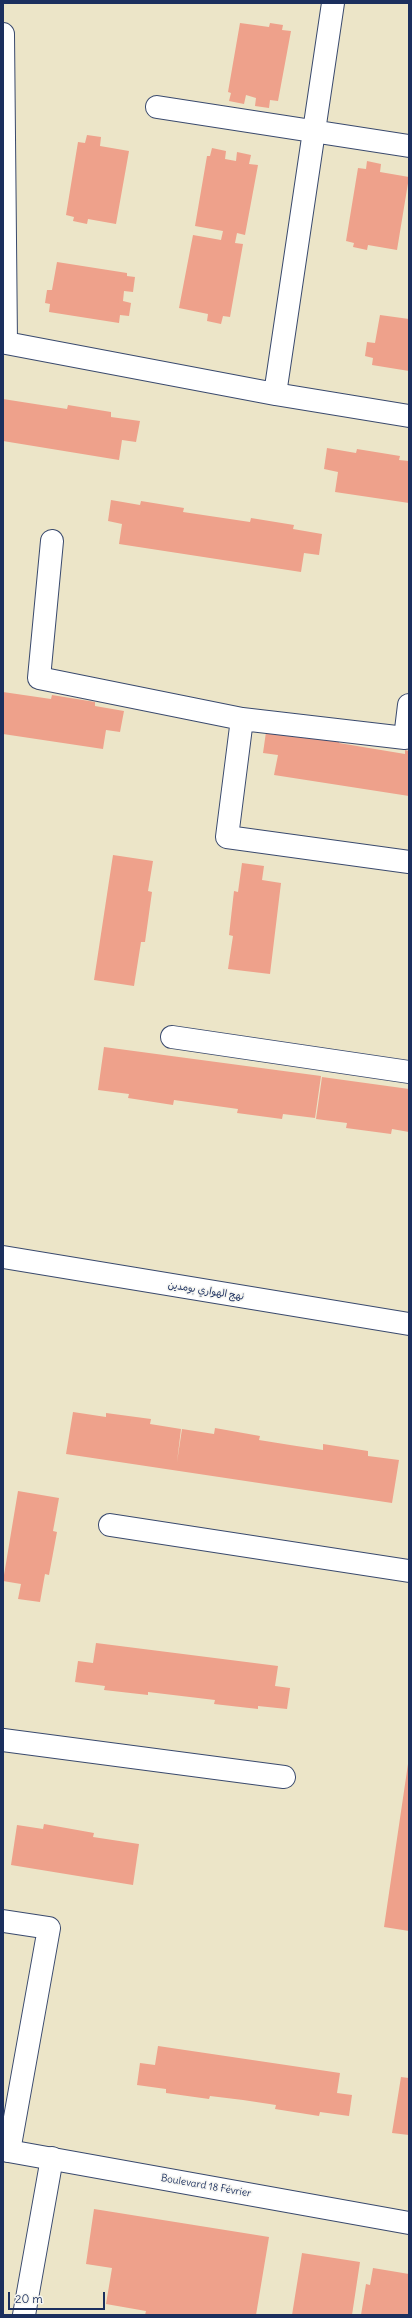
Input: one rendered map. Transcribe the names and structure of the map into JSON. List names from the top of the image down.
{
  "streets": {
    "street": ["نهج الهواري بومدين", "Boulevard 18 Février"]
  },
  "scale_bar": "20 m"
}
